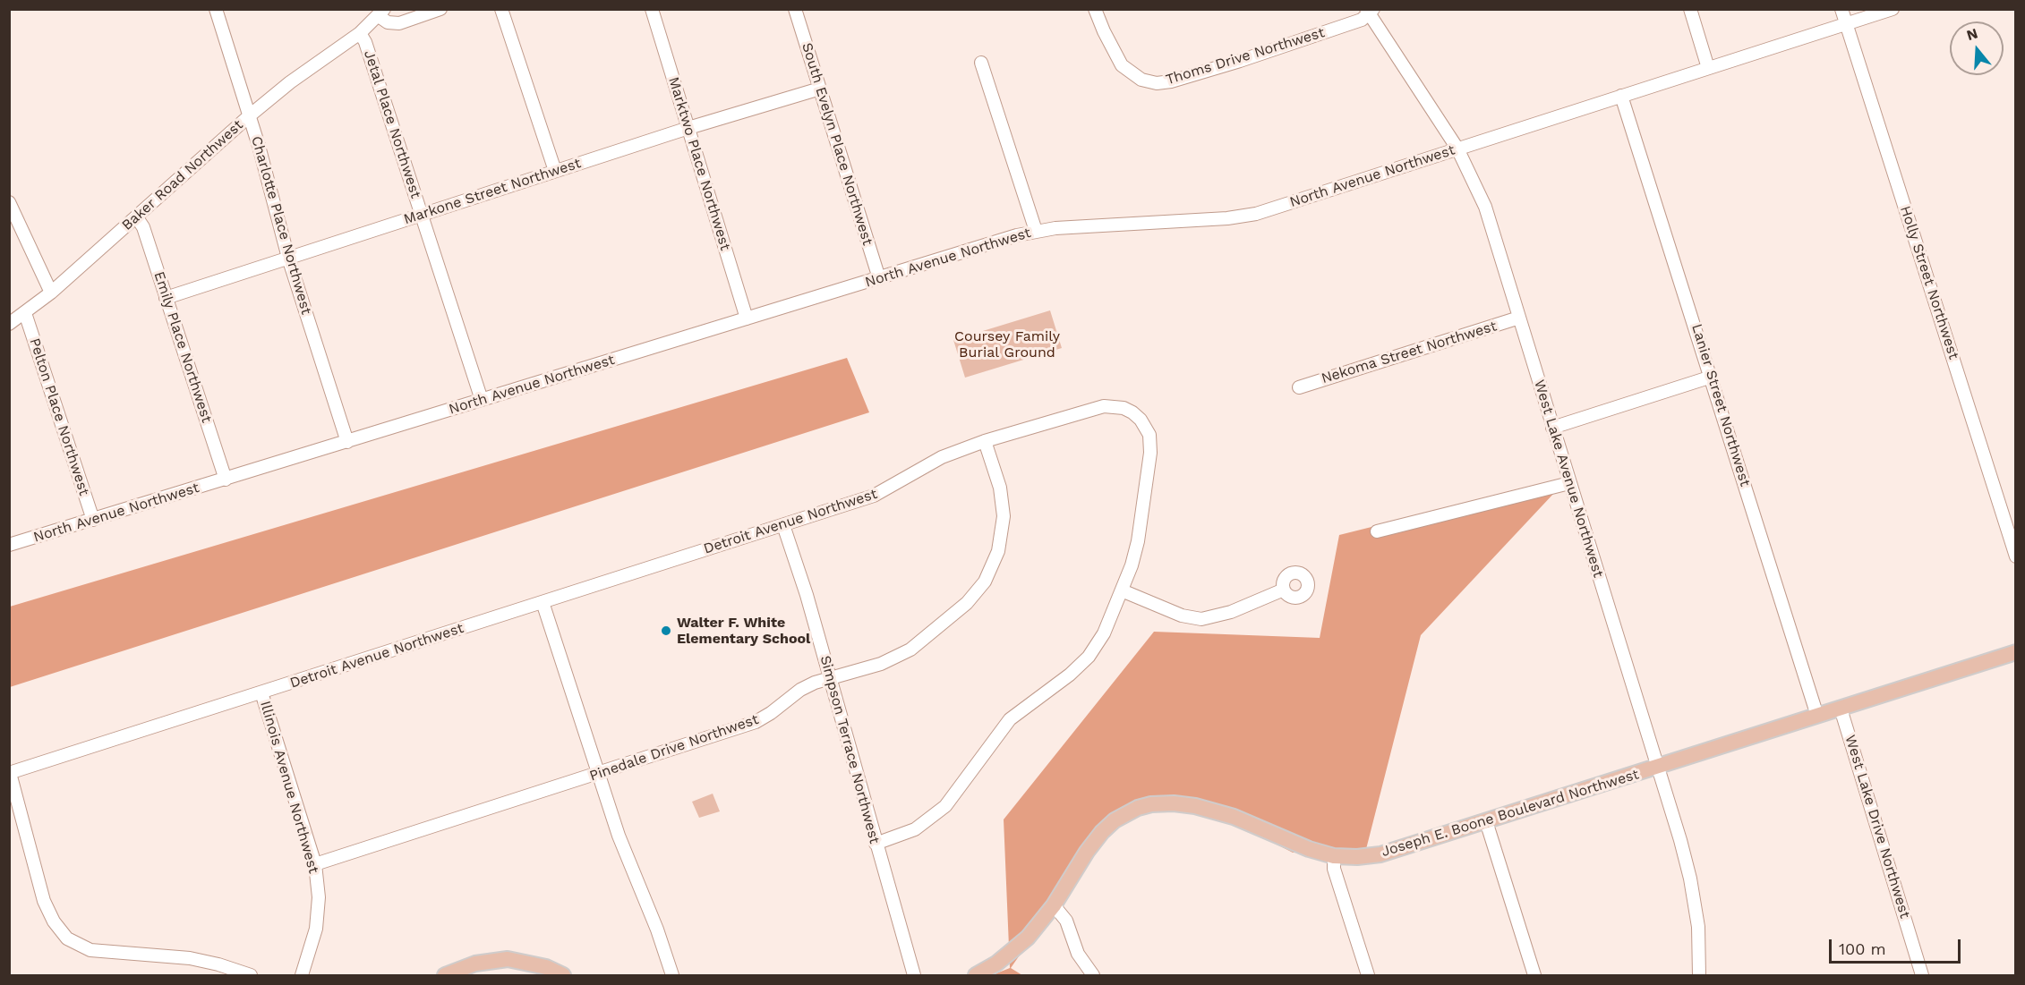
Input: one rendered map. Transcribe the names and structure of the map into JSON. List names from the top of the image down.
{
  "streets": {
    "main road": ["Joseph E. Boone Boulevard Northwest"],
    "street": [
      "Thoms Drive Northwest",
      "Jetal Place Northwest",
      "South Evelyn Place Northwest",
      "Marktwo Place Northwest",
      "Baker Road Northwest",
      "North Avenue Northwest",
      "Markone Street Northwest",
      "Charlotte Place Northwest",
      "Holly Street Northwest",
      "Emily Place Northwest",
      "Nekoma Street Northwest",
      "Lanier Street Northwest",
      "Pelton Place Northwest",
      "West Lake Avenue Northwest",
      "Detroit Avenue Northwest",
      "Pinedale Drive Northwest",
      "Simpson Terrace Northwest",
      "Illinois Avenue Northwest",
      "West Lake Drive Northwest"
    ]
  },
  "crossings": [
    ["Thoms Drive Northwest", "West Lake Avenue Northwest"],
    ["Jetal Place Northwest", "Baker Road Northwest"],
    ["Jetal Place Northwest", "North Avenue Northwest"],
    ["Jetal Place Northwest", "Markone Street Northwest"],
    ["South Evelyn Place Northwest", "North Avenue Northwest"],
    ["South Evelyn Place Northwest", "Markone Street Northwest"],
    ["Marktwo Place Northwest", "North Avenue Northwest"],
    ["Marktwo Place Northwest", "Markone Street Northwest"],
    ["Baker Road Northwest", "Charlotte Place Northwest"],
    ["Baker Road Northwest", "Emily Place Northwest"],
    ["Baker Road Northwest", "Pelton Place Northwest"],
    ["North Avenue Northwest", "Charlotte Place Northwest"],
    ["North Avenue Northwest", "Holly Street Northwest"],
    ["North Avenue Northwest", "Emily Place Northwest"],
    ["North Avenue Northwest", "Lanier Street Northwest"],
    ["North Avenue Northwest", "Pelton Place Northwest"],
    ["North Avenue Northwest", "West Lake Avenue Northwest"],
    ["Markone Street Northwest", "Charlotte Place Northwest"],
    ["Markone Street Northwest", "Emily Place Northwest"],
    ["Nekoma Street Northwest", "West Lake Avenue Northwest"],
    ["Lanier Street Northwest", "Joseph E. Boone Boulevard Northwest"],
    ["West Lake Avenue Northwest", "Joseph E. Boone Boulevard Northwest"],
    ["Detroit Avenue Northwest", "Pinedale Drive Northwest"],
    ["Detroit Avenue Northwest", "Simpson Terrace Northwest"],
    ["Detroit Avenue Northwest", "Illinois Avenue Northwest"],
    ["Pinedale Drive Northwest", "Simpson Terrace Northwest"],
    ["Pinedale Drive Northwest", "Illinois Avenue Northwest"],
    ["Joseph E. Boone Boulevard Northwest", "West Lake Drive Northwest"]
  ],
  "parks": ["Coursey Family Burial Ground"],
  "places": ["Walter F. White Elementary School"],
  "scale_bar": "100 m",
  "north": "top"
}
